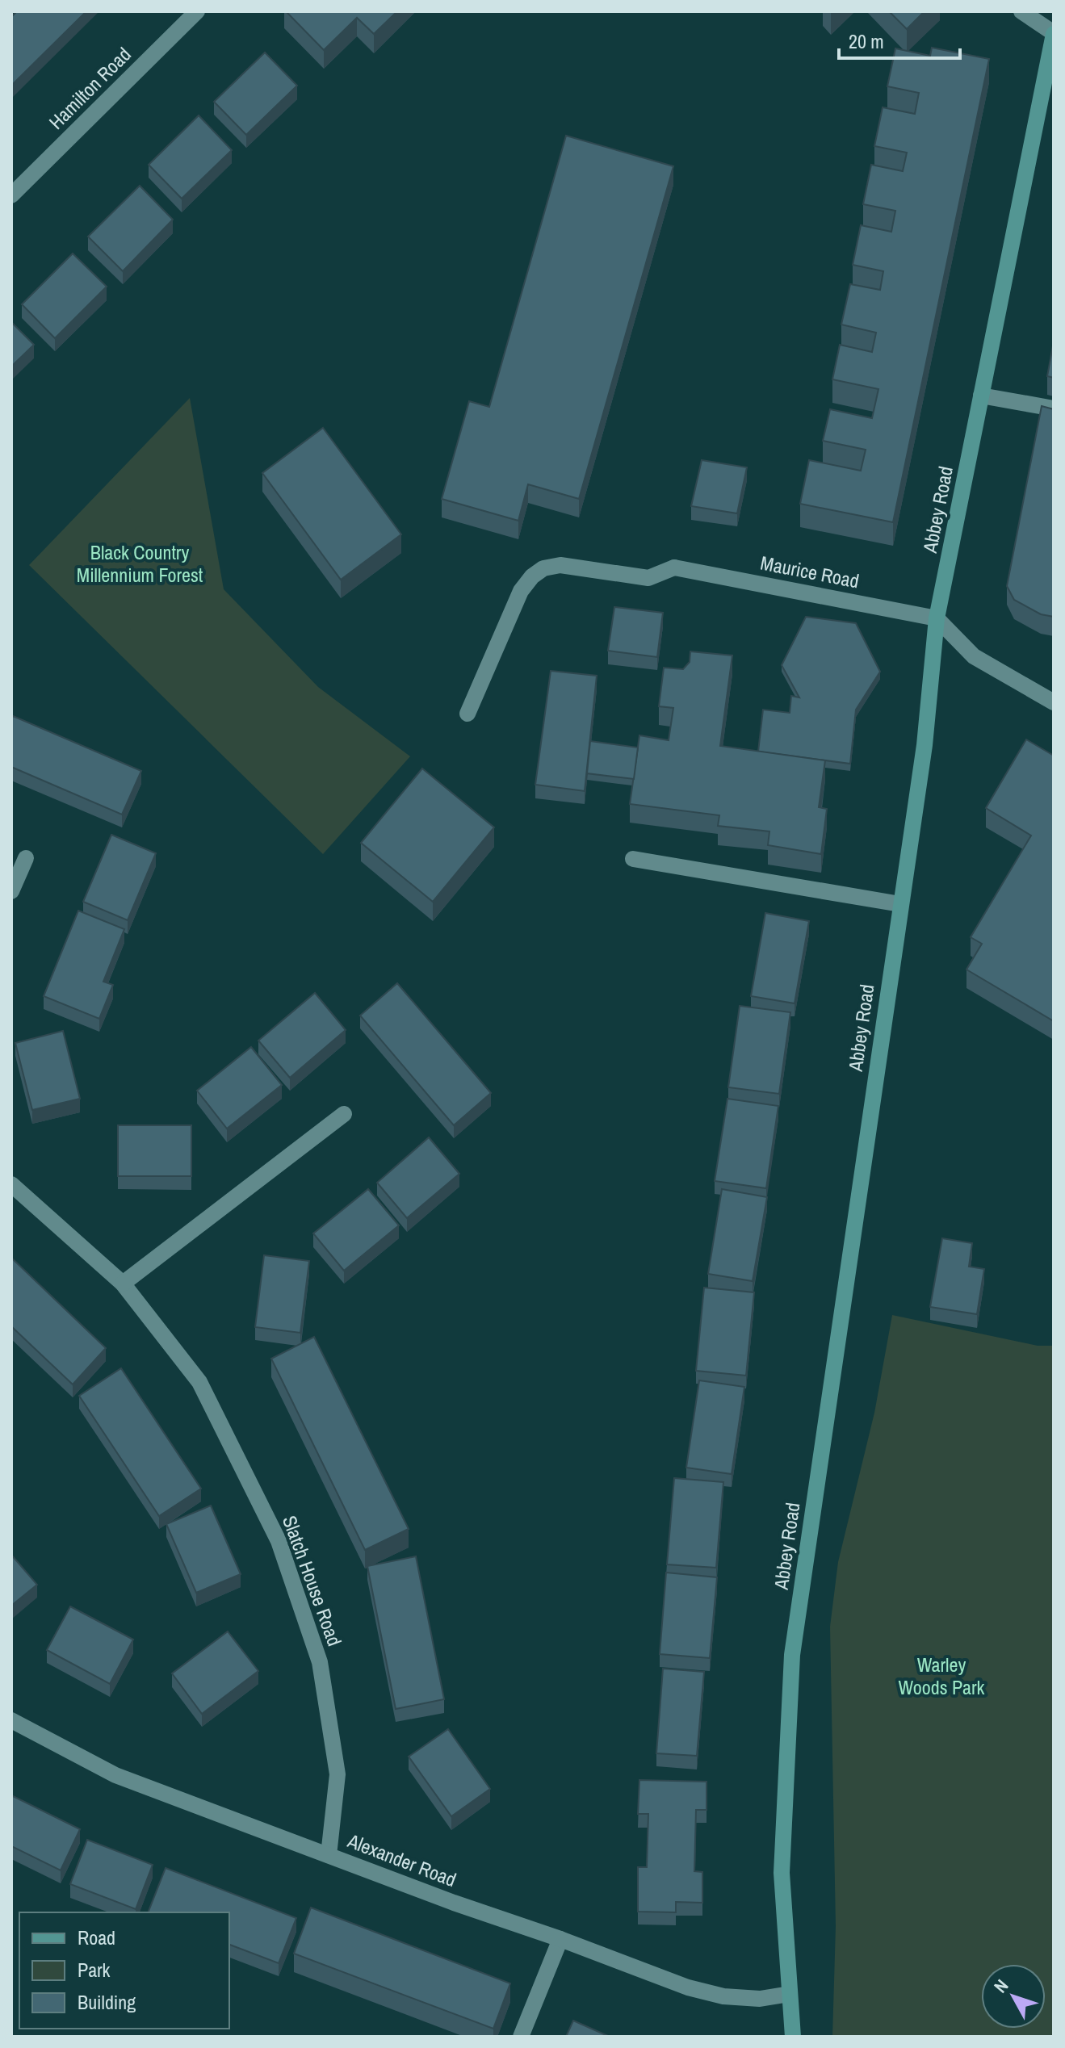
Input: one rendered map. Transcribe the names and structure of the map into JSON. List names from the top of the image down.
{
  "streets": {
    "street": [
      "Hamilton Road",
      "Abbey Road",
      "Maurice Road",
      "Slatch House Road",
      "Alexander Road"
    ]
  },
  "crossings": [
    ["Abbey Road", "Maurice Road"],
    ["Abbey Road", "Alexander Road"],
    ["Slatch House Road", "Alexander Road"]
  ],
  "parks": ["Black Country Millennium Forest", "Warley Woods Park"],
  "legend": ["Road", "Park", "Building"],
  "scale_bar": "20 m",
  "north": "top left"
}
